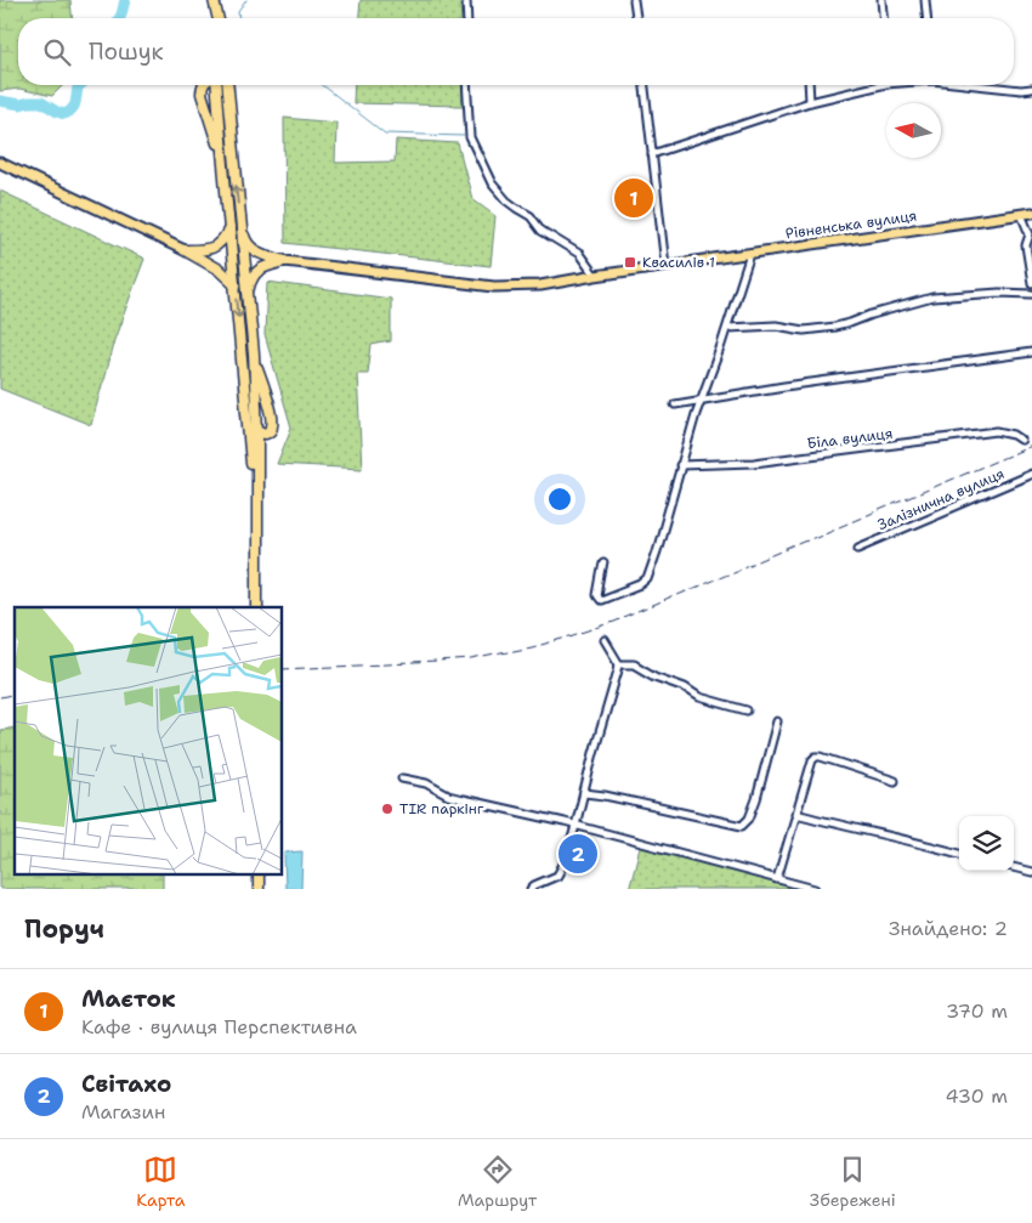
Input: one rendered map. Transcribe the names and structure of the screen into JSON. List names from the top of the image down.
{
  "streets": {
    "main road": ["Рівненська вулиця"],
    "street": ["Біла вулиця", "Залізнична вулиця"]
  },
  "places": {
    "transit": ["Квасилів 1"],
    "other": ["TIR паркінг"]
  },
  "north": "left",
  "page": {
    "search": "Пошук",
    "pins": ["1", "2"],
    "heading": ["Поруч", "Знайдено: 2"],
    "list": [
      {
        "mark": "1",
        "name": "Маєток",
        "note": "Кафе · вулиця Перспективна",
        "value": "370 m"
      },
      {
        "mark": "2",
        "name": "Світахо",
        "note": "Магазин",
        "value": "430 m"
      }
    ],
    "nav": ["Карта", "Маршрут", "Збережені"]
  }
}
